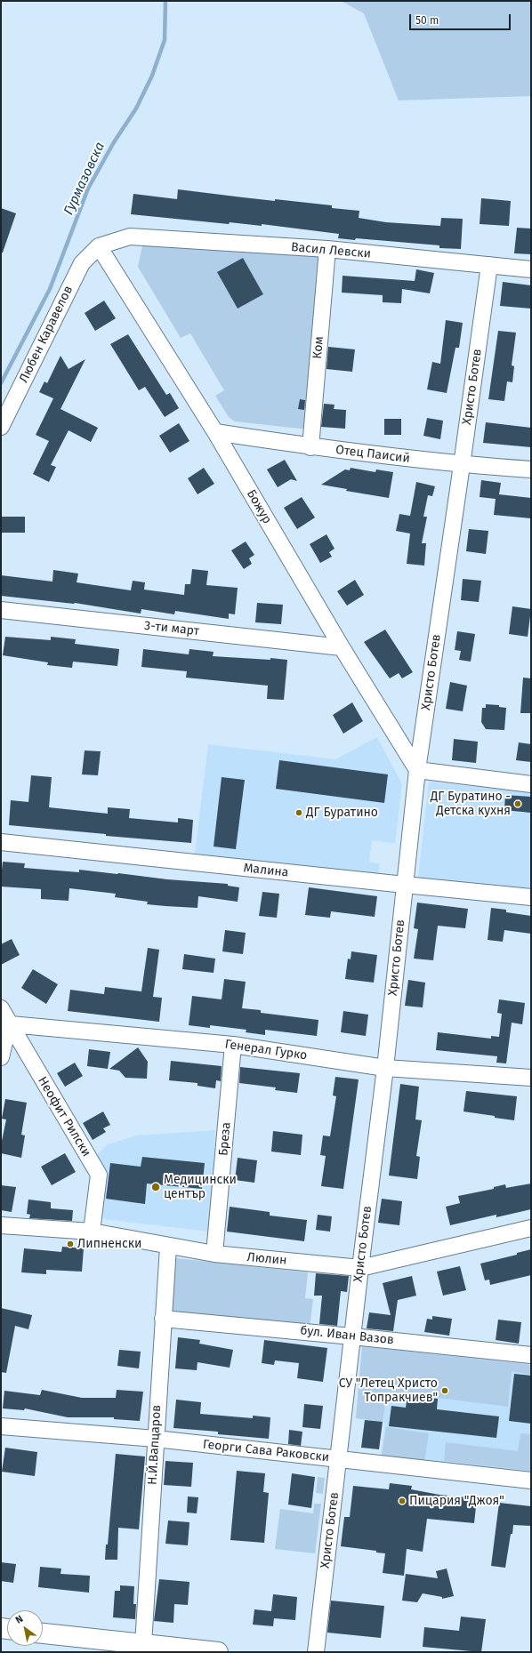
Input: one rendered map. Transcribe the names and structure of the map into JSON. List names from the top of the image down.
{
  "streets": {
    "street": [
      "Васил Левски",
      "Любен Каравелов",
      "Ком",
      "Христо Ботев",
      "Отец Паисий",
      "Божур",
      "3-ти март",
      "Малина",
      "Генерал Гурко",
      "Неофит Рилски",
      "Бреза",
      "Люлин",
      "бул. Иван Вазов",
      "Н.Й.Вапцаров",
      "Георги Сава Раковски"
    ]
  },
  "crossings": [
    ["Васил Левски", "Любен Каравелов"],
    ["Васил Левски", "Ком"],
    ["Васил Левски", "Христо Ботев"],
    ["Васил Левски", "Божур"],
    ["Любен Каравелов", "Божур"],
    ["Ком", "Отец Паисий"],
    ["Христо Ботев", "Отец Паисий"],
    ["Христо Ботев", "Божур"],
    ["Христо Ботев", "Малина"],
    ["Христо Ботев", "Генерал Гурко"],
    ["Христо Ботев", "Люлин"],
    ["Христо Ботев", "бул. Иван Вазов"],
    ["Христо Ботев", "Георги Сава Раковски"],
    ["Отец Паисий", "Божур"],
    ["Божур", "3-ти март"],
    ["Генерал Гурко", "Неофит Рилски"],
    ["Генерал Гурко", "Бреза"],
    ["Неофит Рилски", "Люлин"],
    ["Бреза", "Люлин"],
    ["Люлин", "Н.Й.Вапцаров"],
    ["бул. Иван Вазов", "Н.Й.Вапцаров"],
    ["Н.Й.Вапцаров", "Георги Сава Раковски"]
  ],
  "water": ["Гурмазовска"],
  "places": [
    "ДГ Буратино - Детска кухня",
    "ДГ Буратино",
    "Медицински център",
    "Липненски",
    "СУ \"Летец Христо Топракчиев\"",
    "Пицария \"Джоя\""
  ],
  "scale_bar": "50 m",
  "north": "top left"
}
